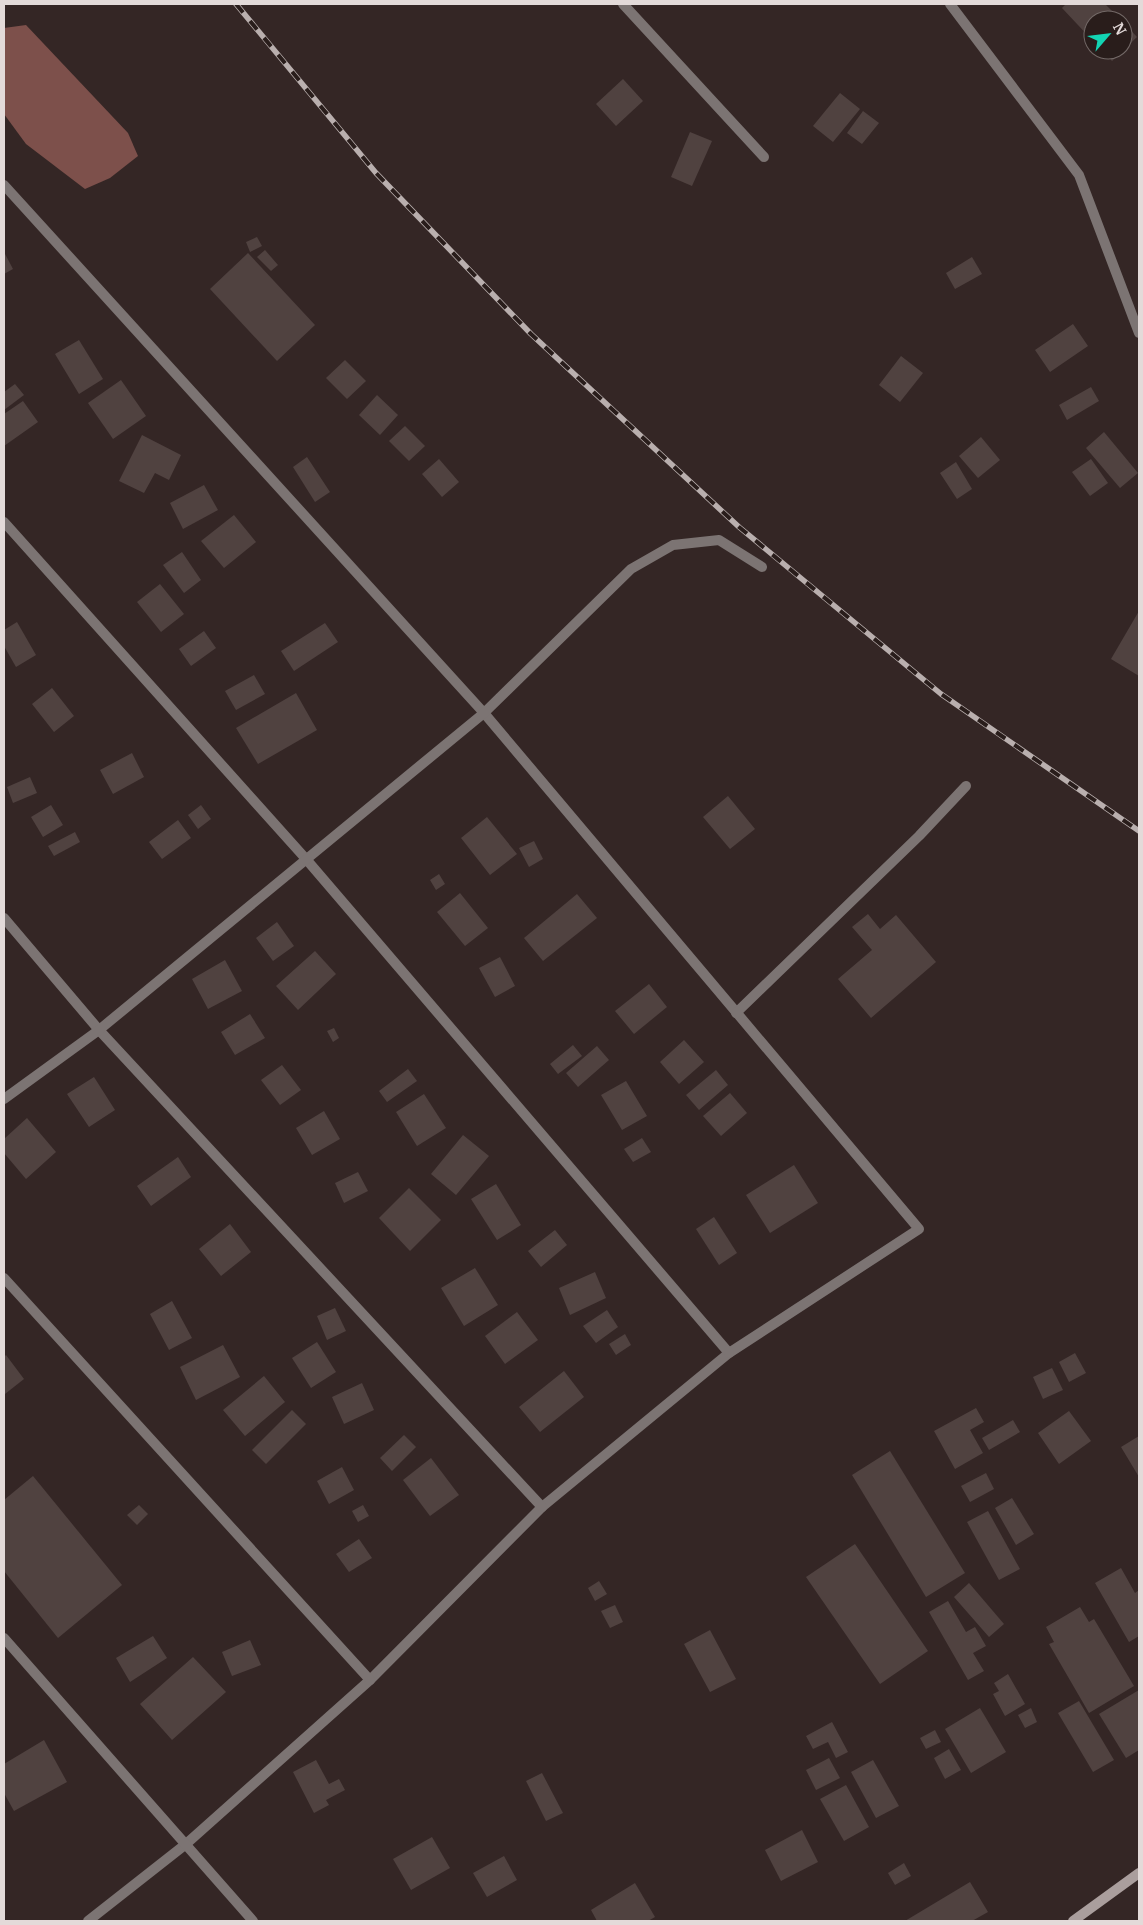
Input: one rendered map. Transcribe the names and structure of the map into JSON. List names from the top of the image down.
{
  "north": "top right"
}
